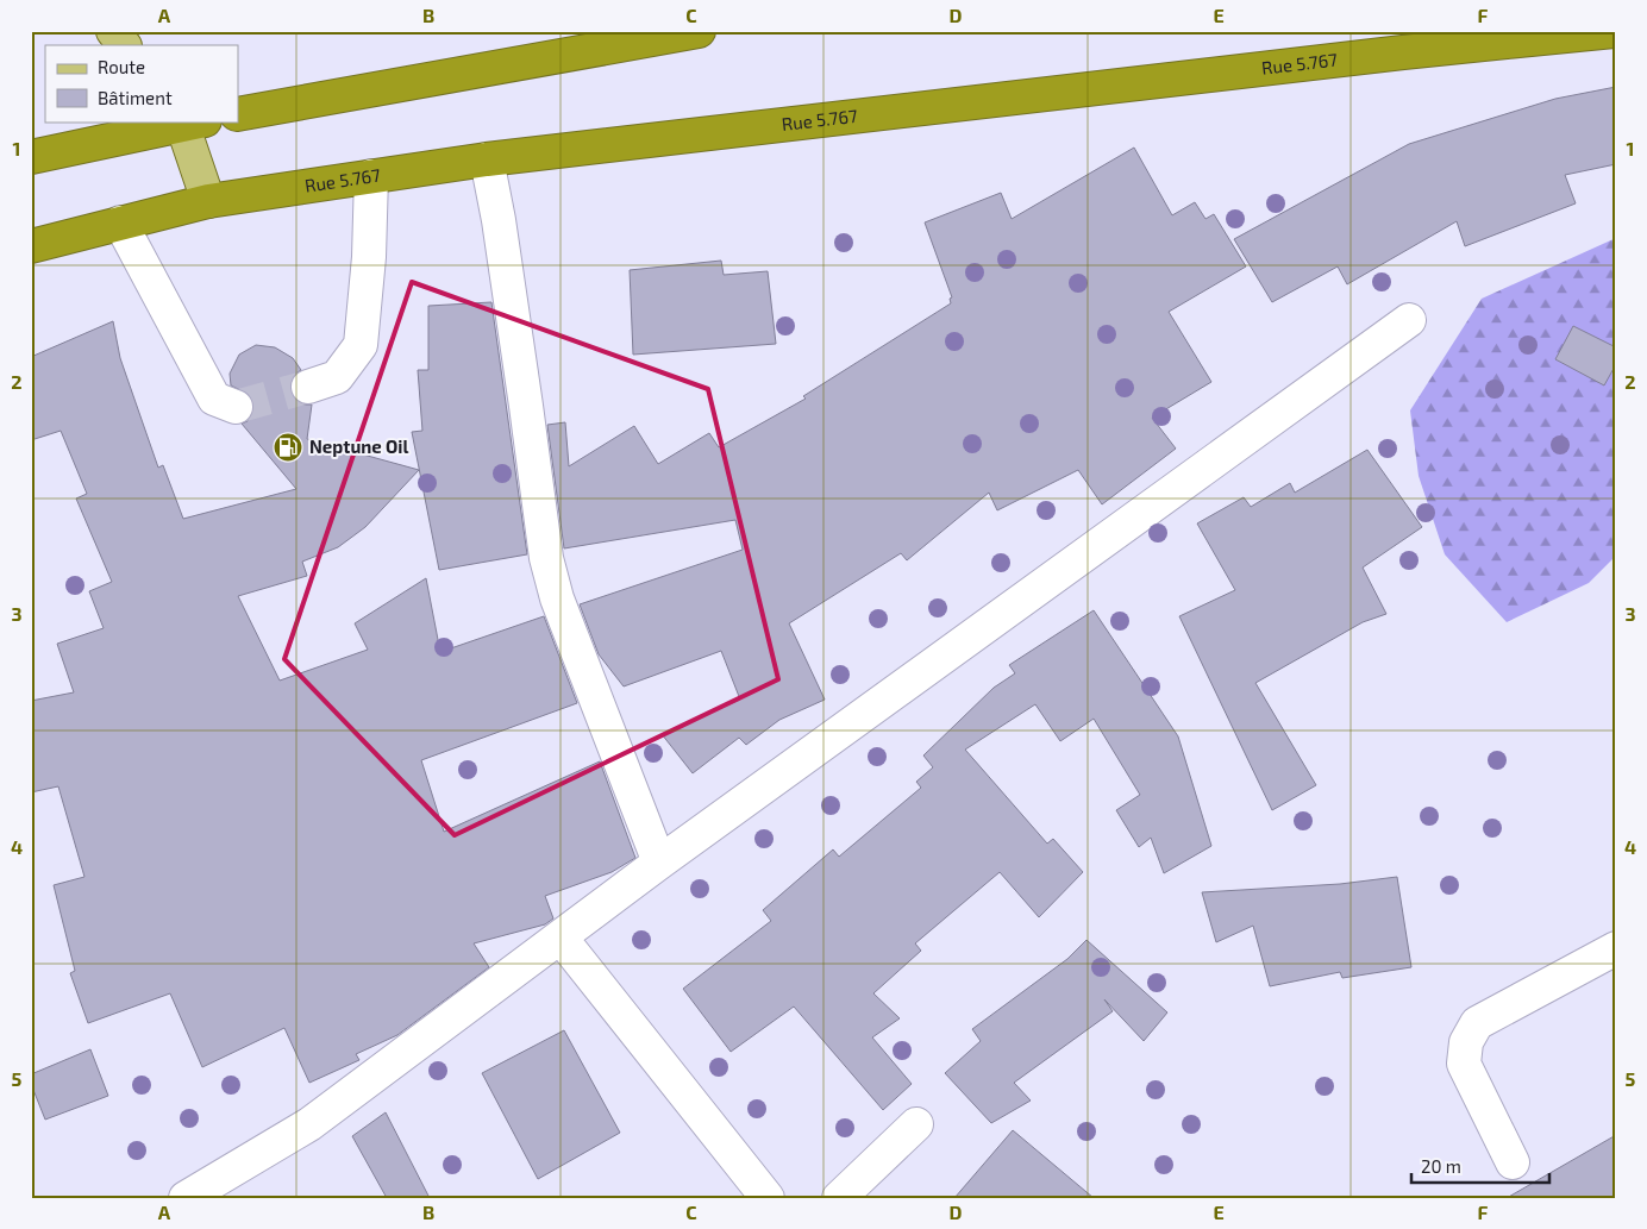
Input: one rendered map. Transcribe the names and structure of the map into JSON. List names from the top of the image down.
{
  "streets": {
    "highway": ["Rue 5.767"]
  },
  "places": {
    "fuel station": ["Neptune Oil"]
  },
  "legend": ["Route", "Bâtiment"],
  "scale_bar": "20 m",
  "grid": {
    "columns": [
      "A",
      "B",
      "C",
      "D",
      "E",
      "F"
    ],
    "rows": [
      "1",
      "2",
      "3",
      "4",
      "5"
    ]
  }
}
